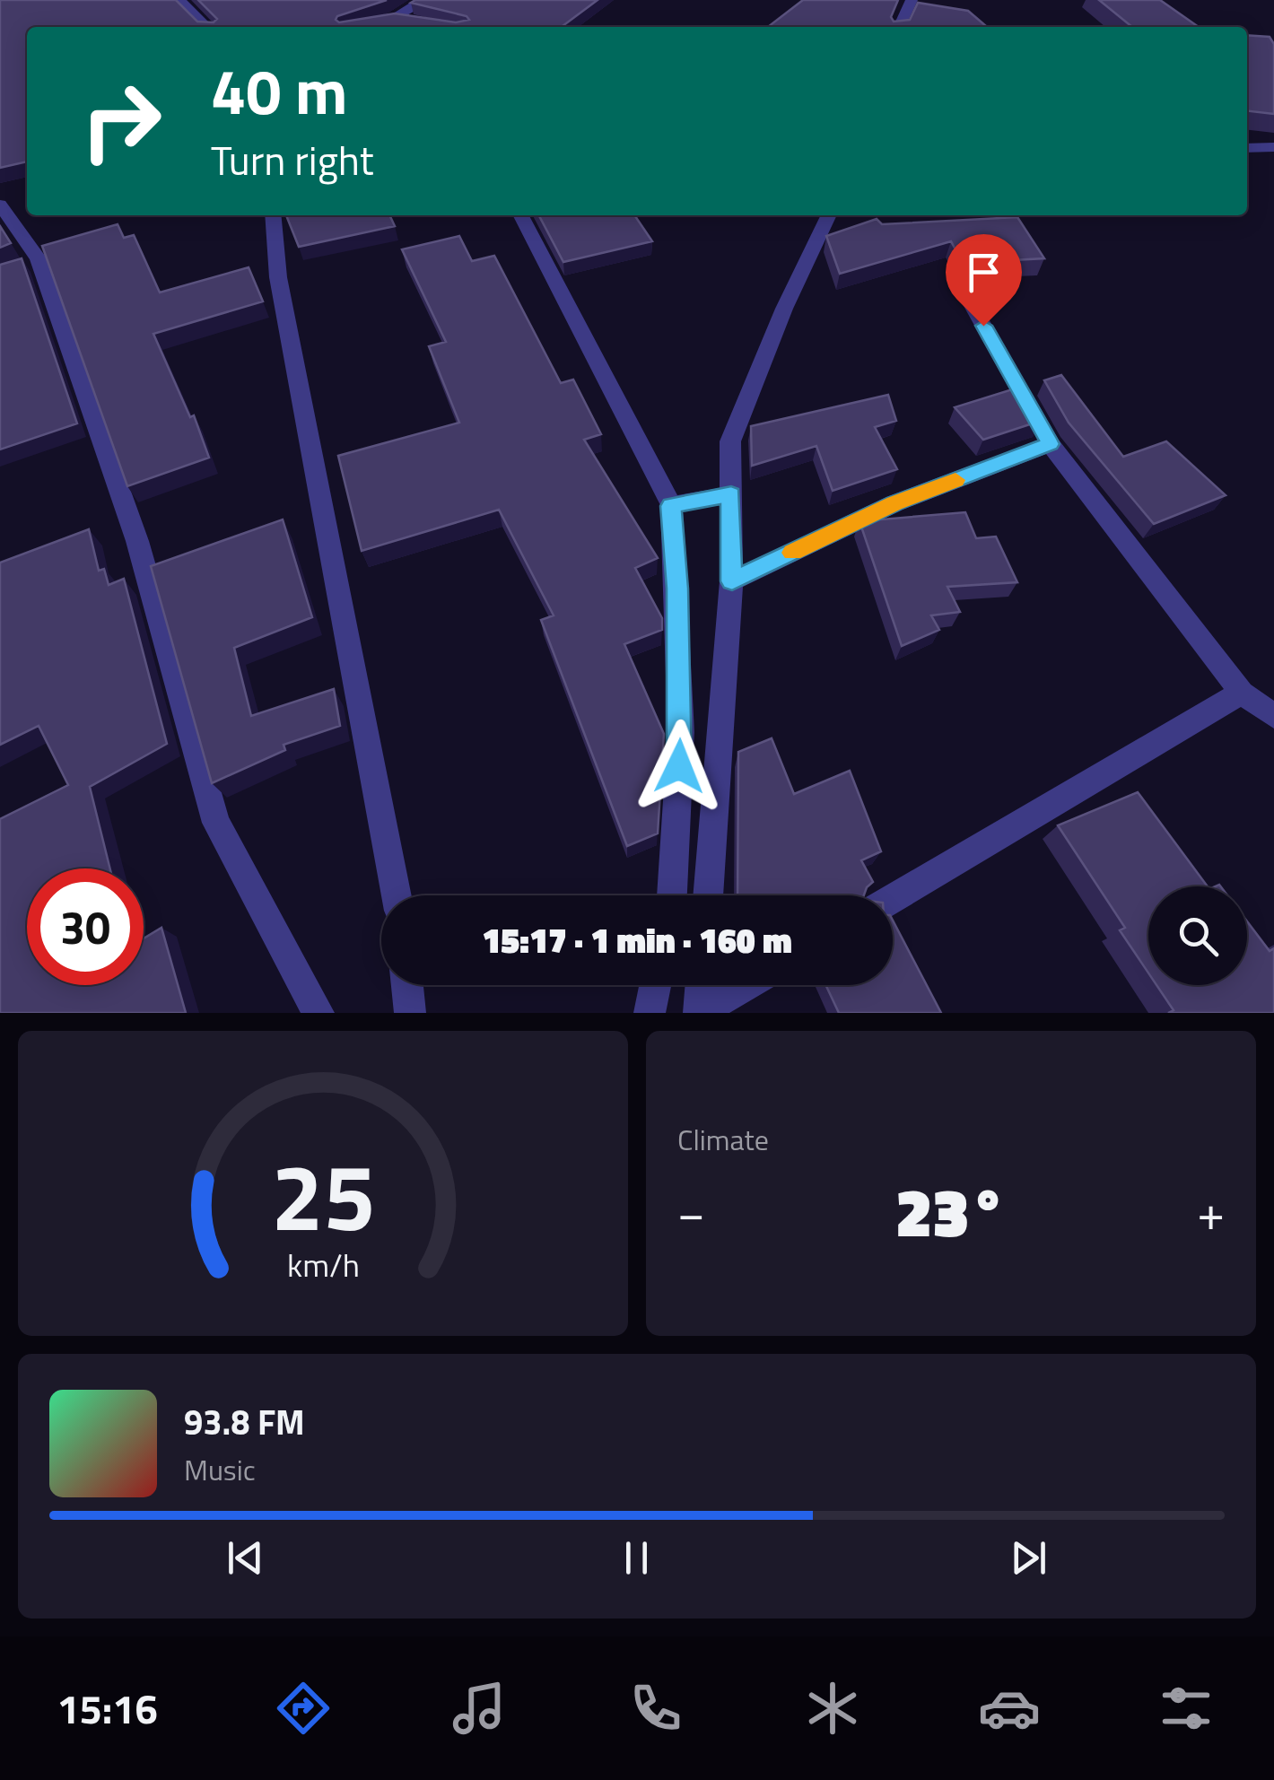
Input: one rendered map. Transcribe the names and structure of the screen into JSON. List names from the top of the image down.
{
  "page": {
    "turn": ["40 m", "Turn right"],
    "limit": "30",
    "trip": "15:17 · 1 min · 160 m",
    "tile": "Climate",
    "heat": ["−", "23°", "+"],
    "song": ["93.8 FM", "Music"],
    "tabs": "15:16",
    "gauge": ["25", "km/h"]
  }
}
